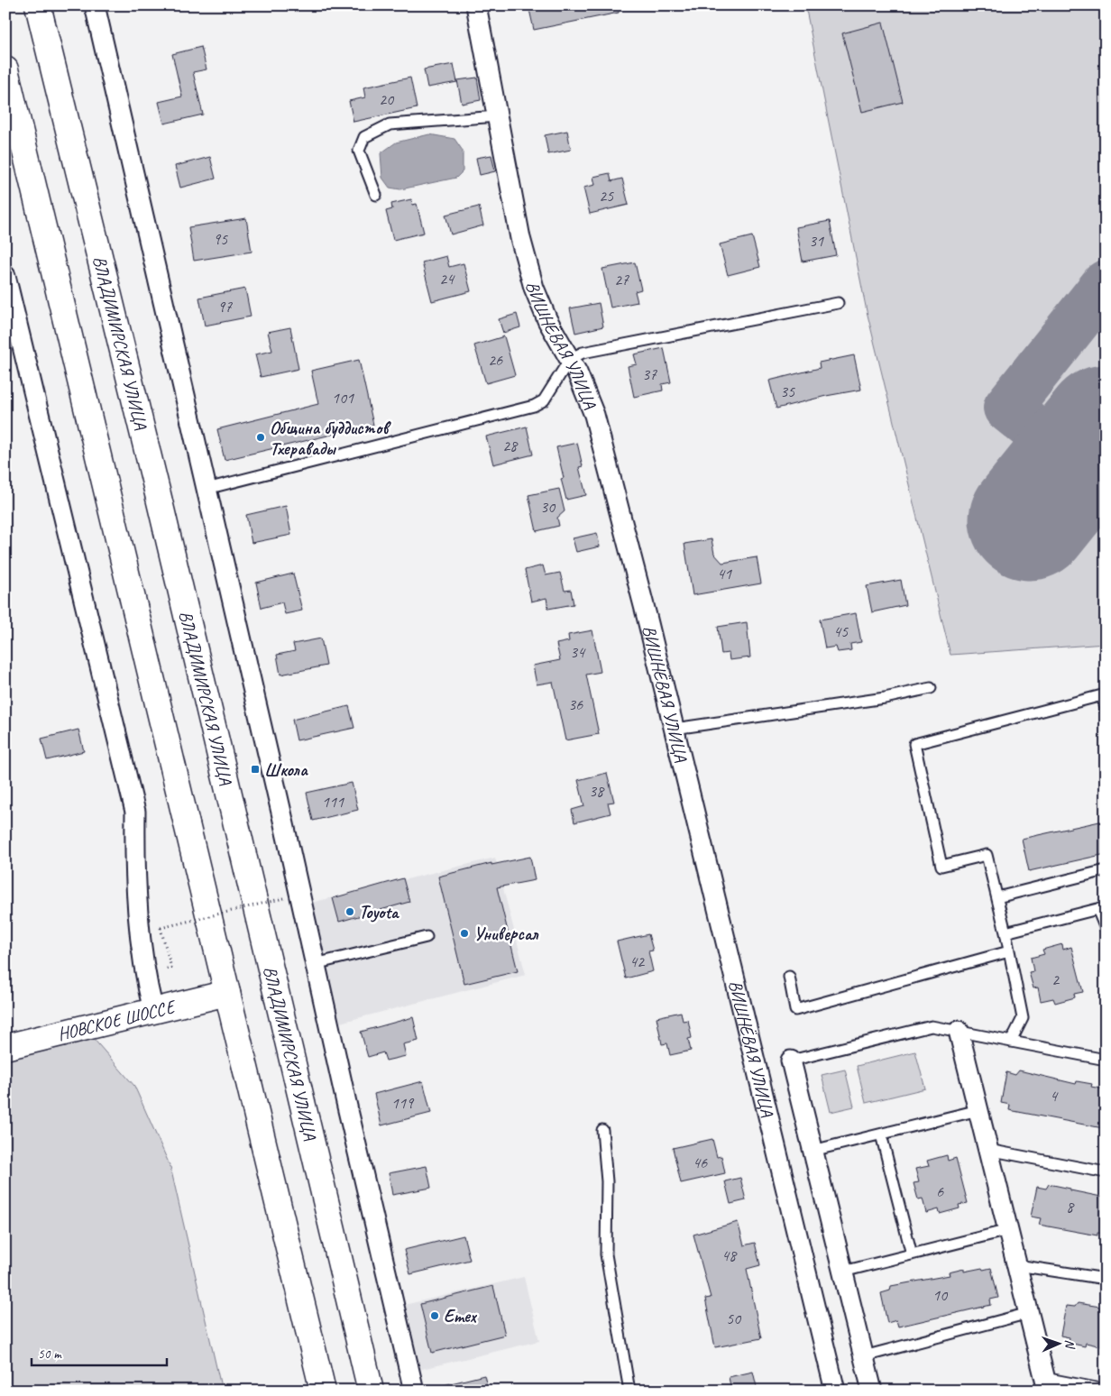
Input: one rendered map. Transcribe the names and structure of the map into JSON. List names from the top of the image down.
{
  "streets": {
    "main road": ["ВЛАДИМИРСКАЯ УЛИЦА", "НОВСКОЕ ШОССЕ"],
    "street": ["ВИШНЁВАЯ УЛИЦА"]
  },
  "places": {
    "other": [
      "Община буддистов Тхеравады",
      "Toyota",
      "Универсал",
      "Emex"
    ],
    "transit": ["Школа"]
  },
  "house_numbers": [
    "20",
    "25",
    "95",
    "31",
    "24",
    "27",
    "97",
    "26",
    "37",
    "35",
    "101",
    "28",
    "30",
    "41",
    "45",
    "34",
    "36",
    "38",
    "111",
    "42",
    "2",
    "4",
    "119",
    "46",
    "6",
    "8",
    "48",
    "10",
    "50"
  ],
  "scale_bar": "50 m",
  "north": "right"
}
